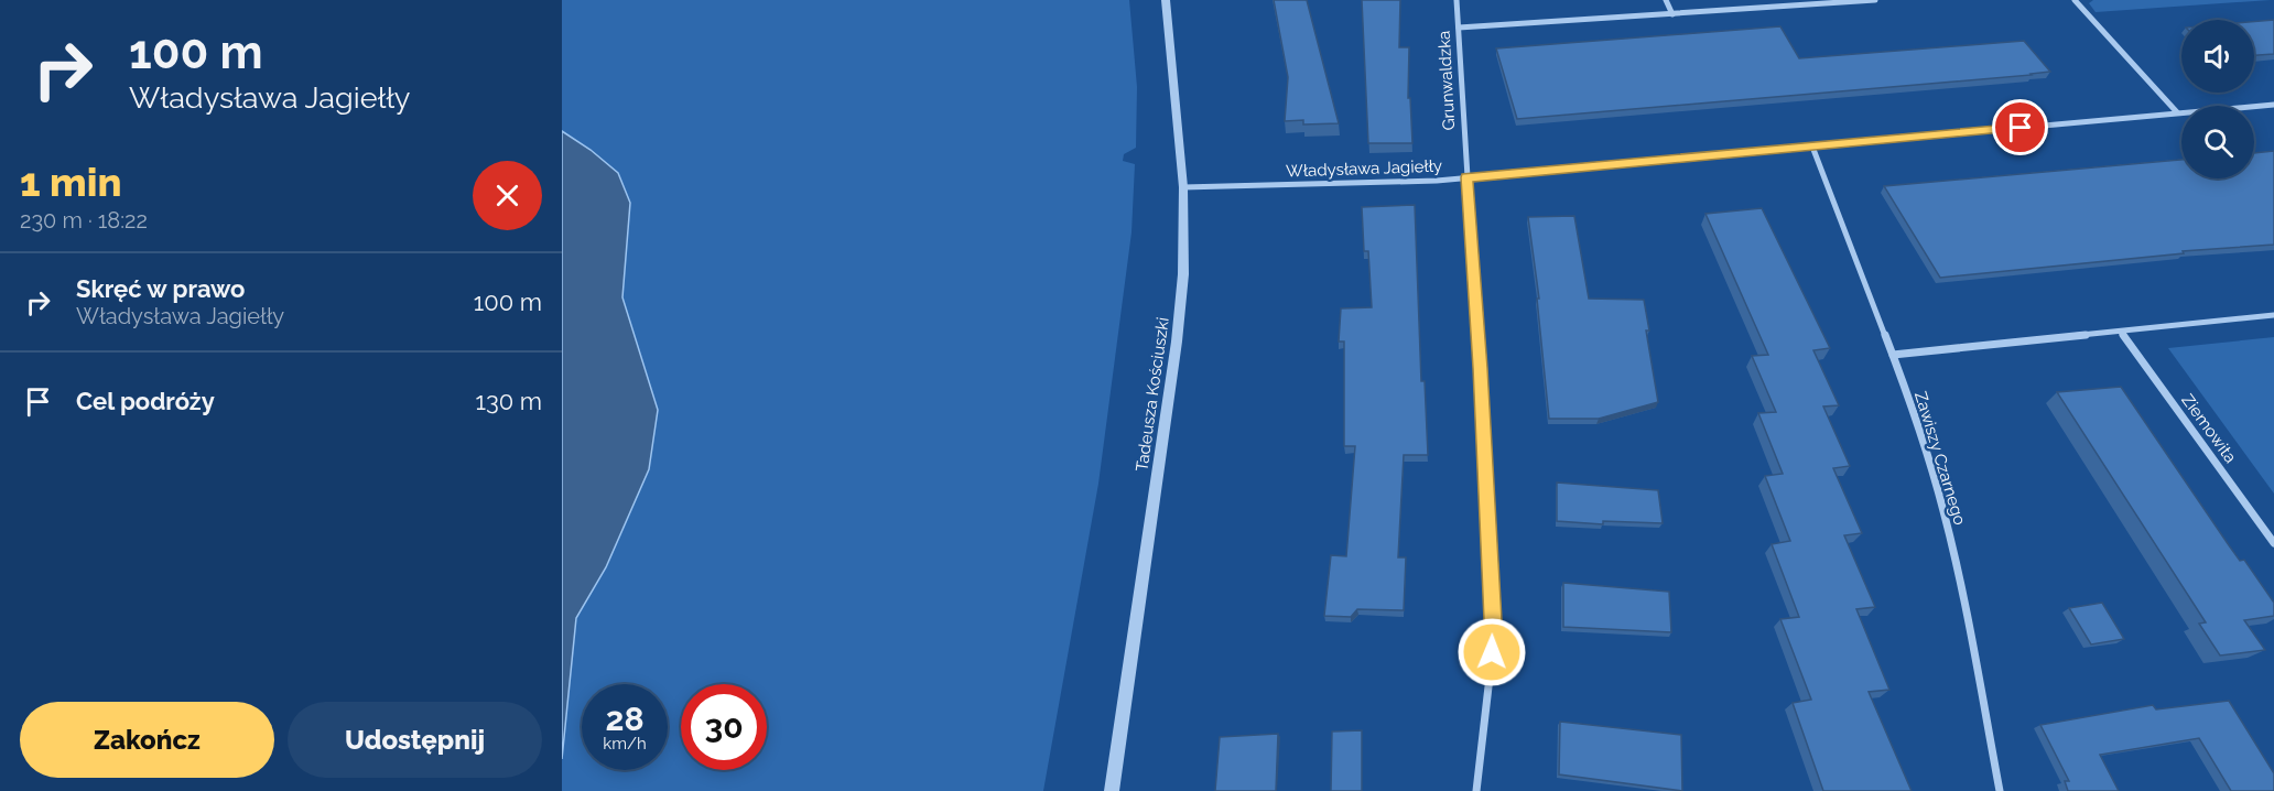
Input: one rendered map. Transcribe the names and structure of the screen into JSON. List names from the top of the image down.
{
  "streets": {
    "street": [
      "Grunwaldzka",
      "Władysława Jagiełły",
      "Tadeusza Kościuszki",
      "Ziemowita",
      "Zawiszy Czarnego"
    ]
  },
  "crossings": [
    ["Grunwaldzka", "Władysława Jagiełły"],
    ["Władysława Jagiełły", "Tadeusza Kościuszki"],
    ["Władysława Jagiełły", "Zawiszy Czarnego"]
  ],
  "page": {
    "turn": ["100 m", "Władysława Jagiełły"],
    "heading": ["1 min", "230 m · 18:22"],
    "list": [
      {
        "name": "Skręć w prawo",
        "note": "Władysława Jagiełły",
        "value": "100 m"
      },
      {
        "name": "Cel podróży",
        "value": "130 m"
      }
    ],
    "speed": "28 km/h",
    "limit": "30",
    "buttons": ["Zakończ", "Udostępnij"]
  }
}
